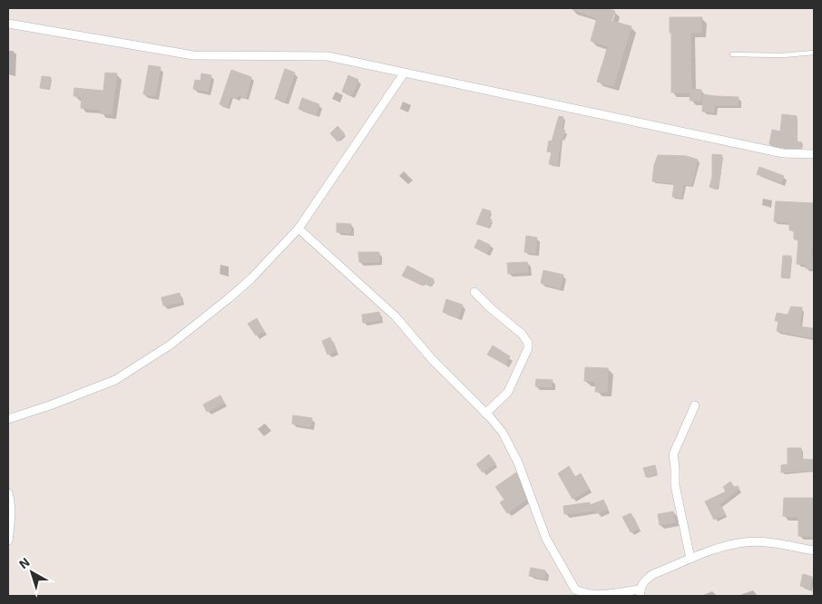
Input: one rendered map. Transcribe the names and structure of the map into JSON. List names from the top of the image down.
{
  "north": "top left"
}
